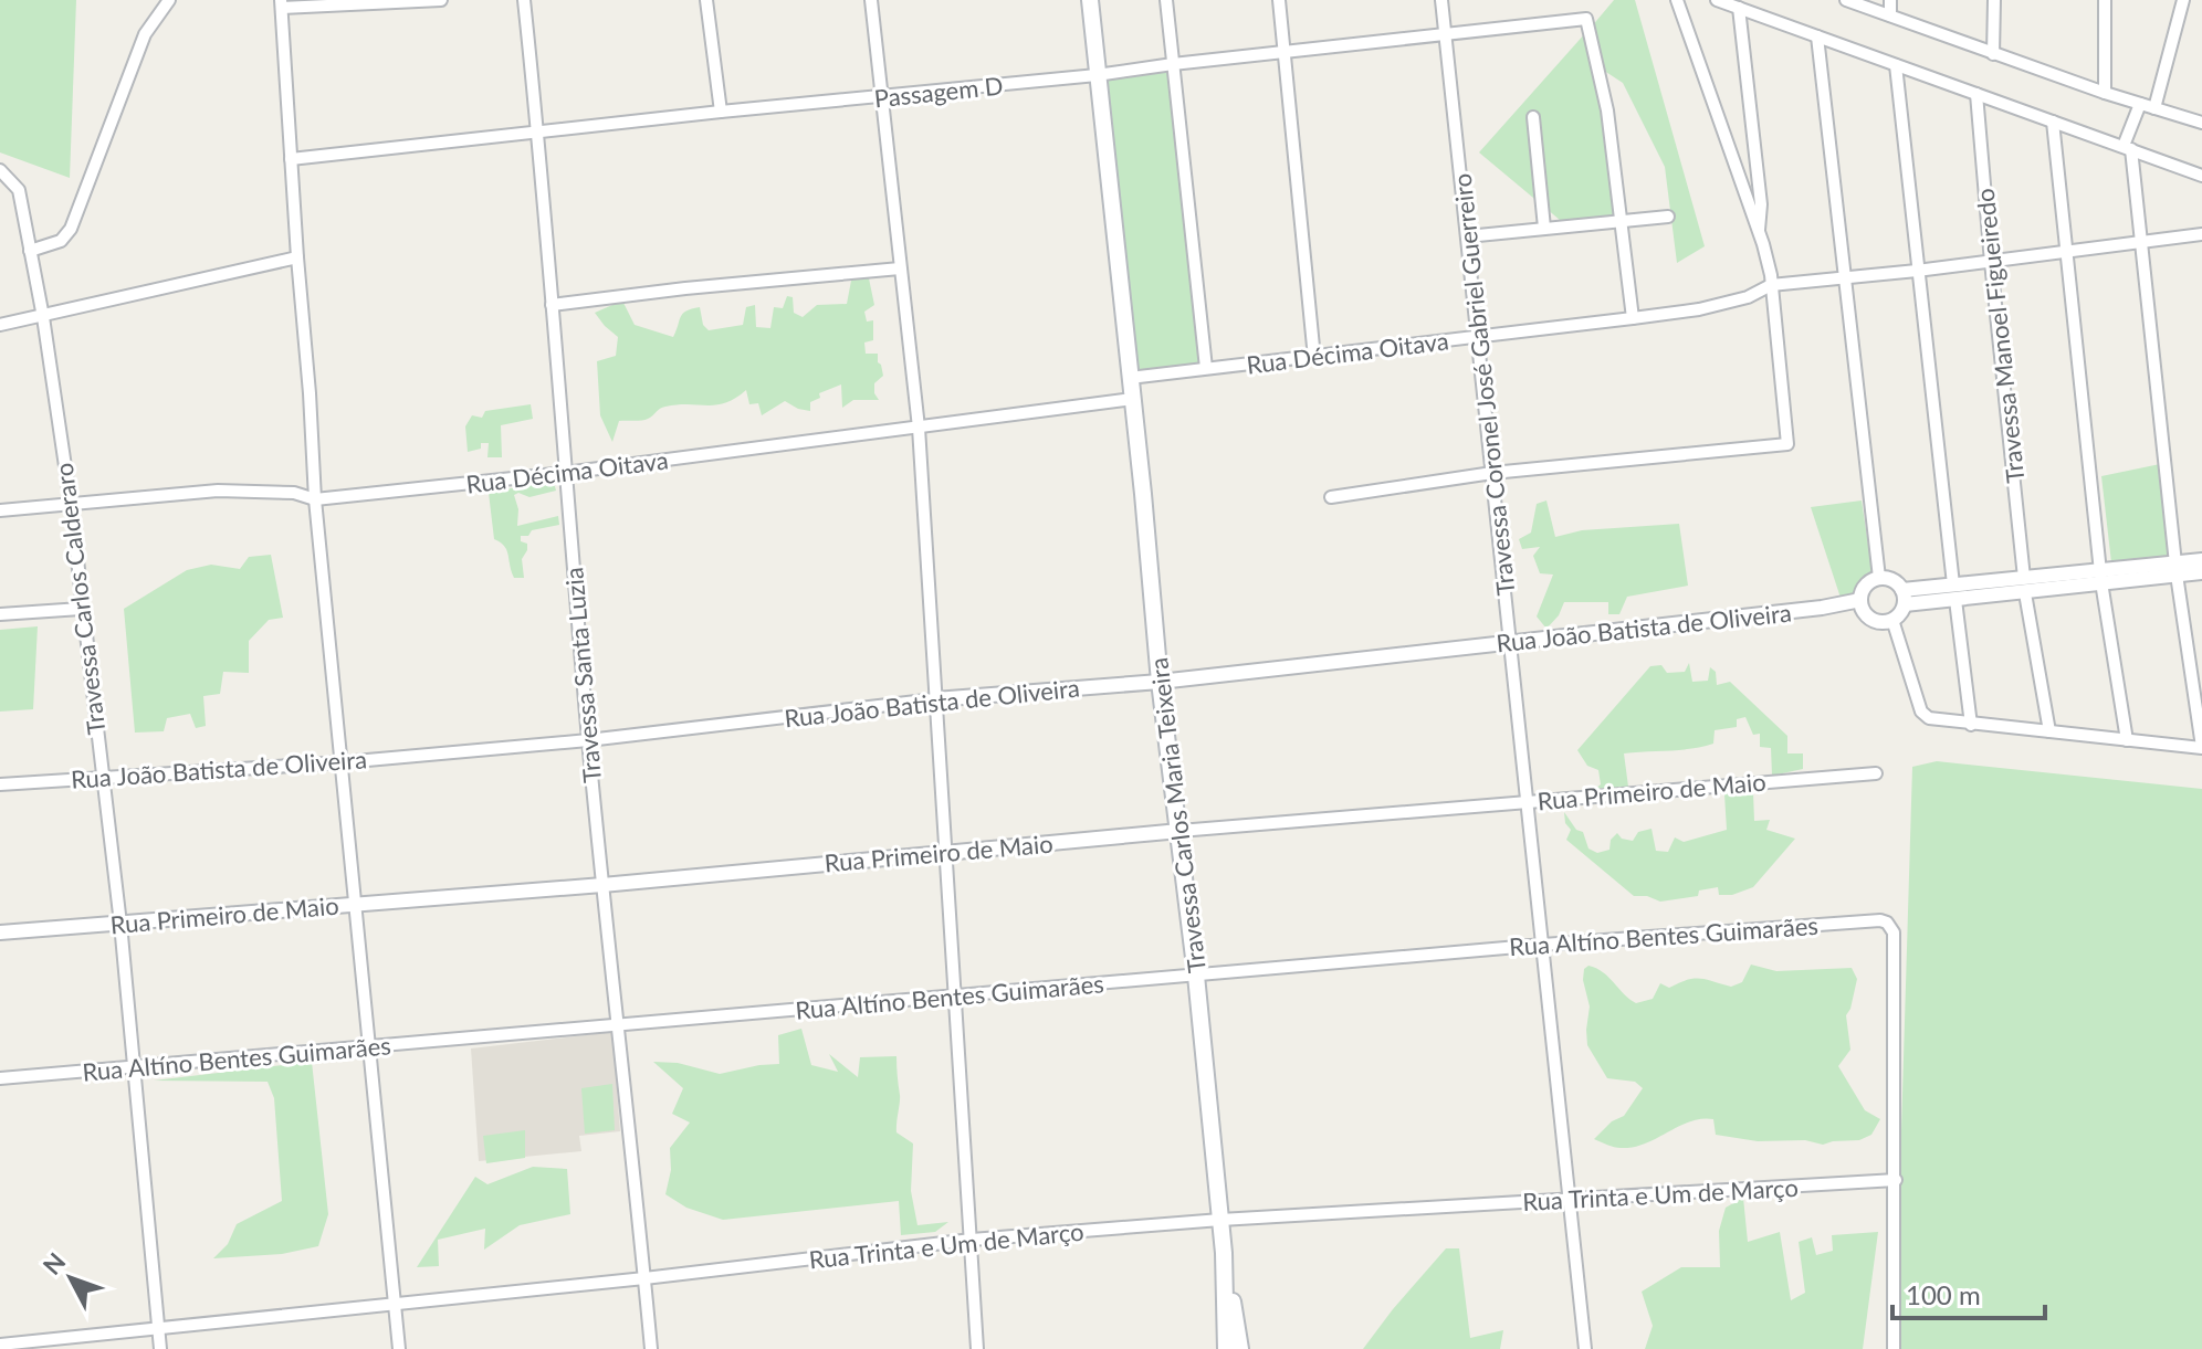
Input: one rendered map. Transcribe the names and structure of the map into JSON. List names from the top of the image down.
{
  "streets": {
    "main road": ["Travessa Carlos Maria Teixeira"],
    "street": [
      "Passagem D",
      "Travessa Manoel Figueiredo",
      "Rua Décima Oitava",
      "Travessa Coronel José Gabriel Guerreiro",
      "Travessa Carlos Calderaro",
      "Rua João Batista de Oliveira",
      "Travessa Santa Luzia",
      "Rua Primeiro de Maio",
      "Rua Altíno Bentes Guimarães",
      "Rua Trinta e Um de Março"
    ]
  },
  "crossings": [
    ["Passagem D", "Travessa Coronel José Gabriel Guerreiro"],
    ["Passagem D", "Travessa Santa Luzia"],
    ["Passagem D", "Travessa Carlos Maria Teixeira"],
    ["Travessa Manoel Figueiredo", "Rua Décima Oitava"],
    ["Rua Décima Oitava", "Travessa Coronel José Gabriel Guerreiro"],
    ["Rua Décima Oitava", "Travessa Carlos Calderaro"],
    ["Rua Décima Oitava", "Travessa Santa Luzia"],
    ["Rua Décima Oitava", "Travessa Carlos Maria Teixeira"],
    ["Travessa Coronel José Gabriel Guerreiro", "Rua João Batista de Oliveira"],
    ["Travessa Coronel José Gabriel Guerreiro", "Rua Primeiro de Maio"],
    ["Travessa Coronel José Gabriel Guerreiro", "Rua Altíno Bentes Guimarães"],
    ["Travessa Coronel José Gabriel Guerreiro", "Rua Trinta e Um de Março"],
    ["Travessa Carlos Calderaro", "Rua João Batista de Oliveira"],
    ["Travessa Carlos Calderaro", "Rua Primeiro de Maio"],
    ["Travessa Carlos Calderaro", "Rua Altíno Bentes Guimarães"],
    ["Travessa Carlos Calderaro", "Rua Trinta e Um de Março"],
    ["Rua João Batista de Oliveira", "Travessa Santa Luzia"],
    ["Rua João Batista de Oliveira", "Travessa Carlos Maria Teixeira"],
    ["Travessa Santa Luzia", "Rua Primeiro de Maio"],
    ["Travessa Santa Luzia", "Rua Altíno Bentes Guimarães"],
    ["Travessa Santa Luzia", "Rua Trinta e Um de Março"],
    ["Rua Primeiro de Maio", "Travessa Carlos Maria Teixeira"],
    ["Travessa Carlos Maria Teixeira", "Rua Altíno Bentes Guimarães"],
    ["Travessa Carlos Maria Teixeira", "Rua Trinta e Um de Março"],
    ["Rua Altíno Bentes Guimarães", "Rua Trinta e Um de Março"]
  ],
  "scale_bar": "100 m",
  "north": "top left"
}
